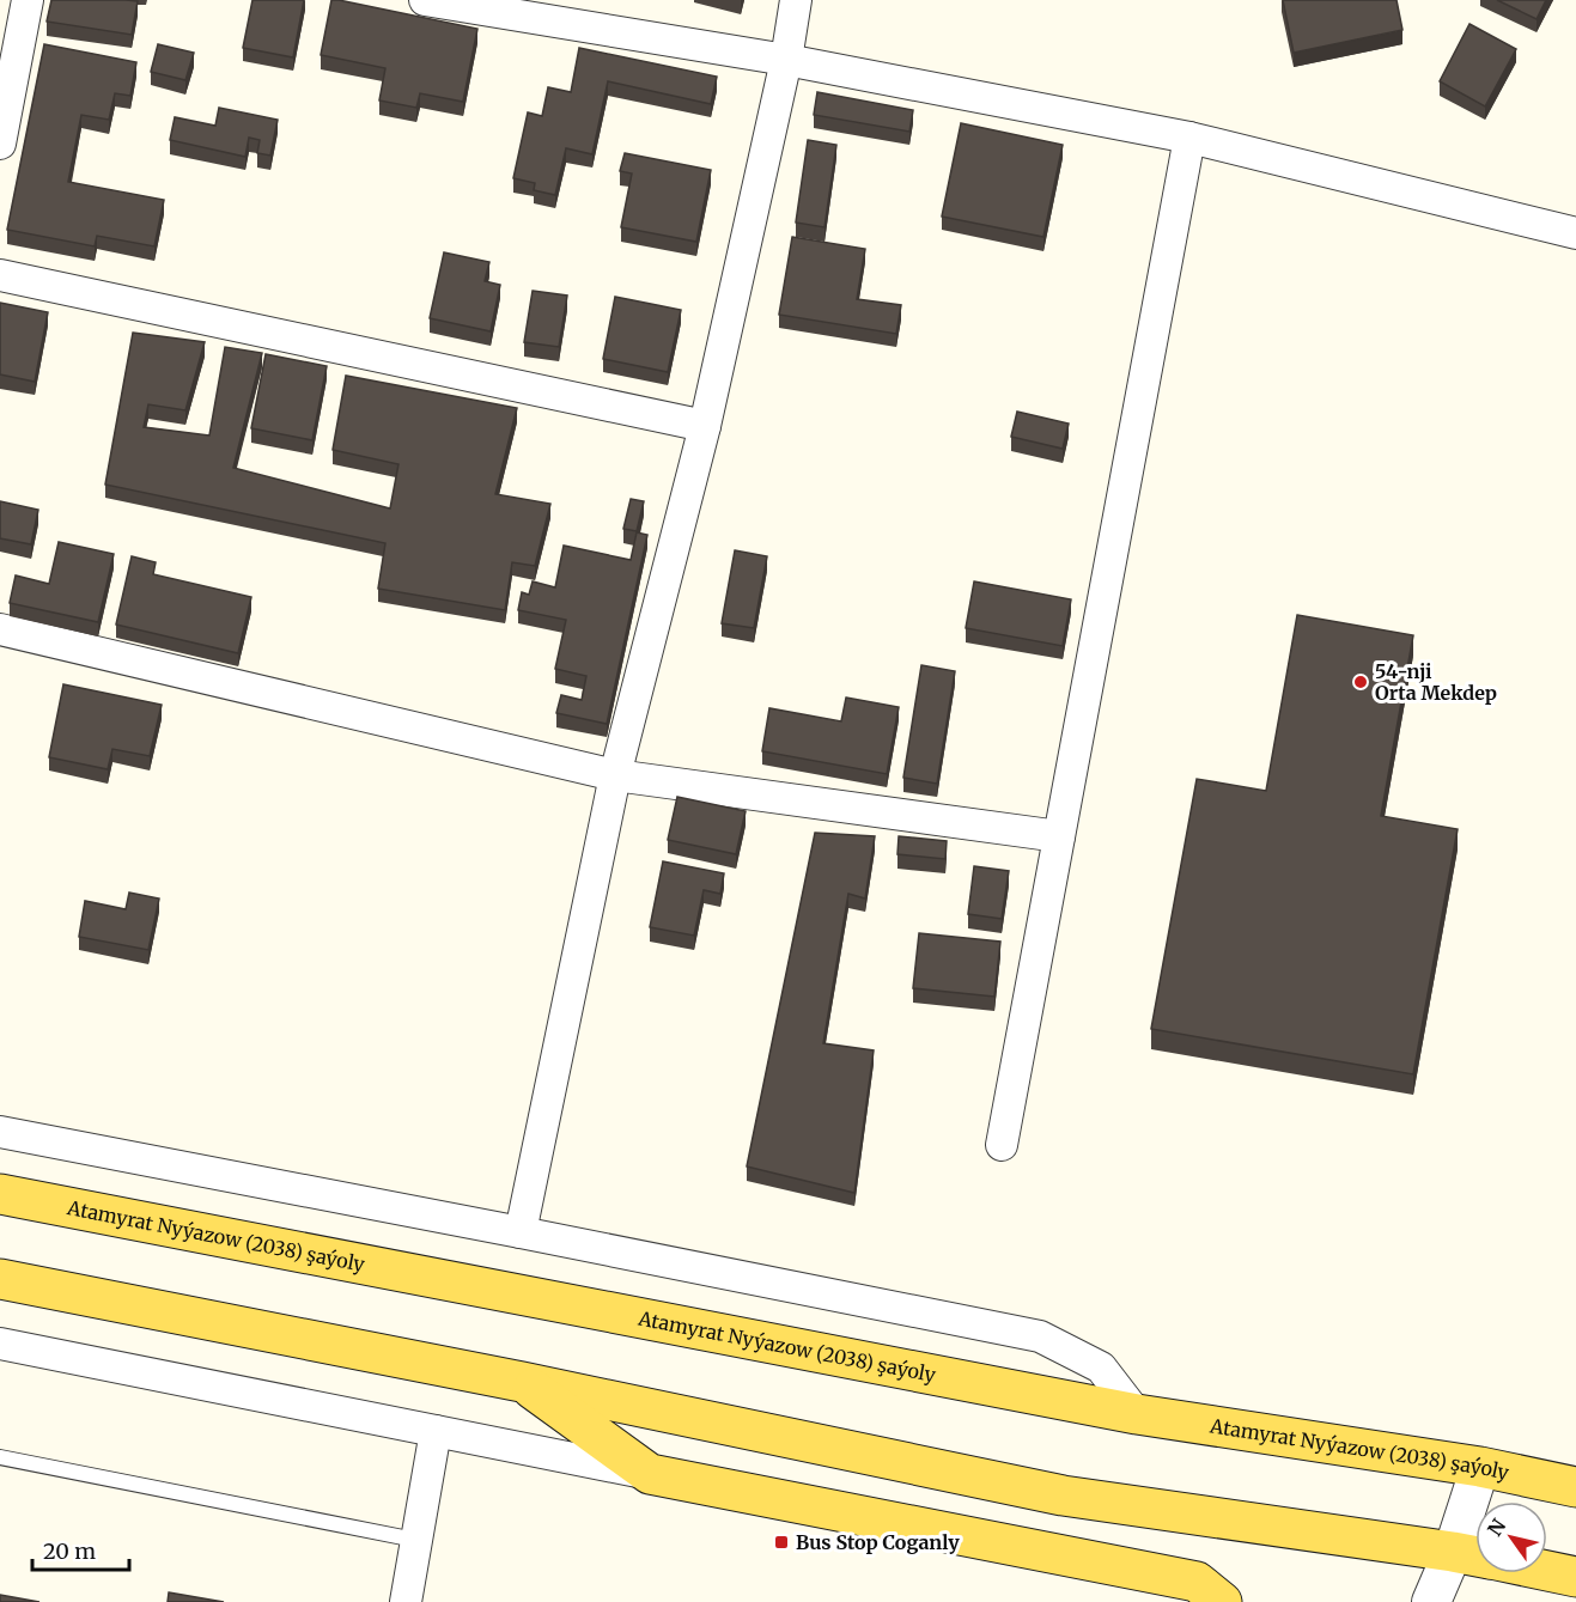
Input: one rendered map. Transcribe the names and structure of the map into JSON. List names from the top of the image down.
{
  "streets": {
    "main road": ["Atamyrat Nyýazow (2038) şaýoly"]
  },
  "places": {
    "other": ["54-nji Orta Mekdep"],
    "transit": ["Bus Stop Coganly"]
  },
  "scale_bar": "20 m",
  "north": "top left"
}
